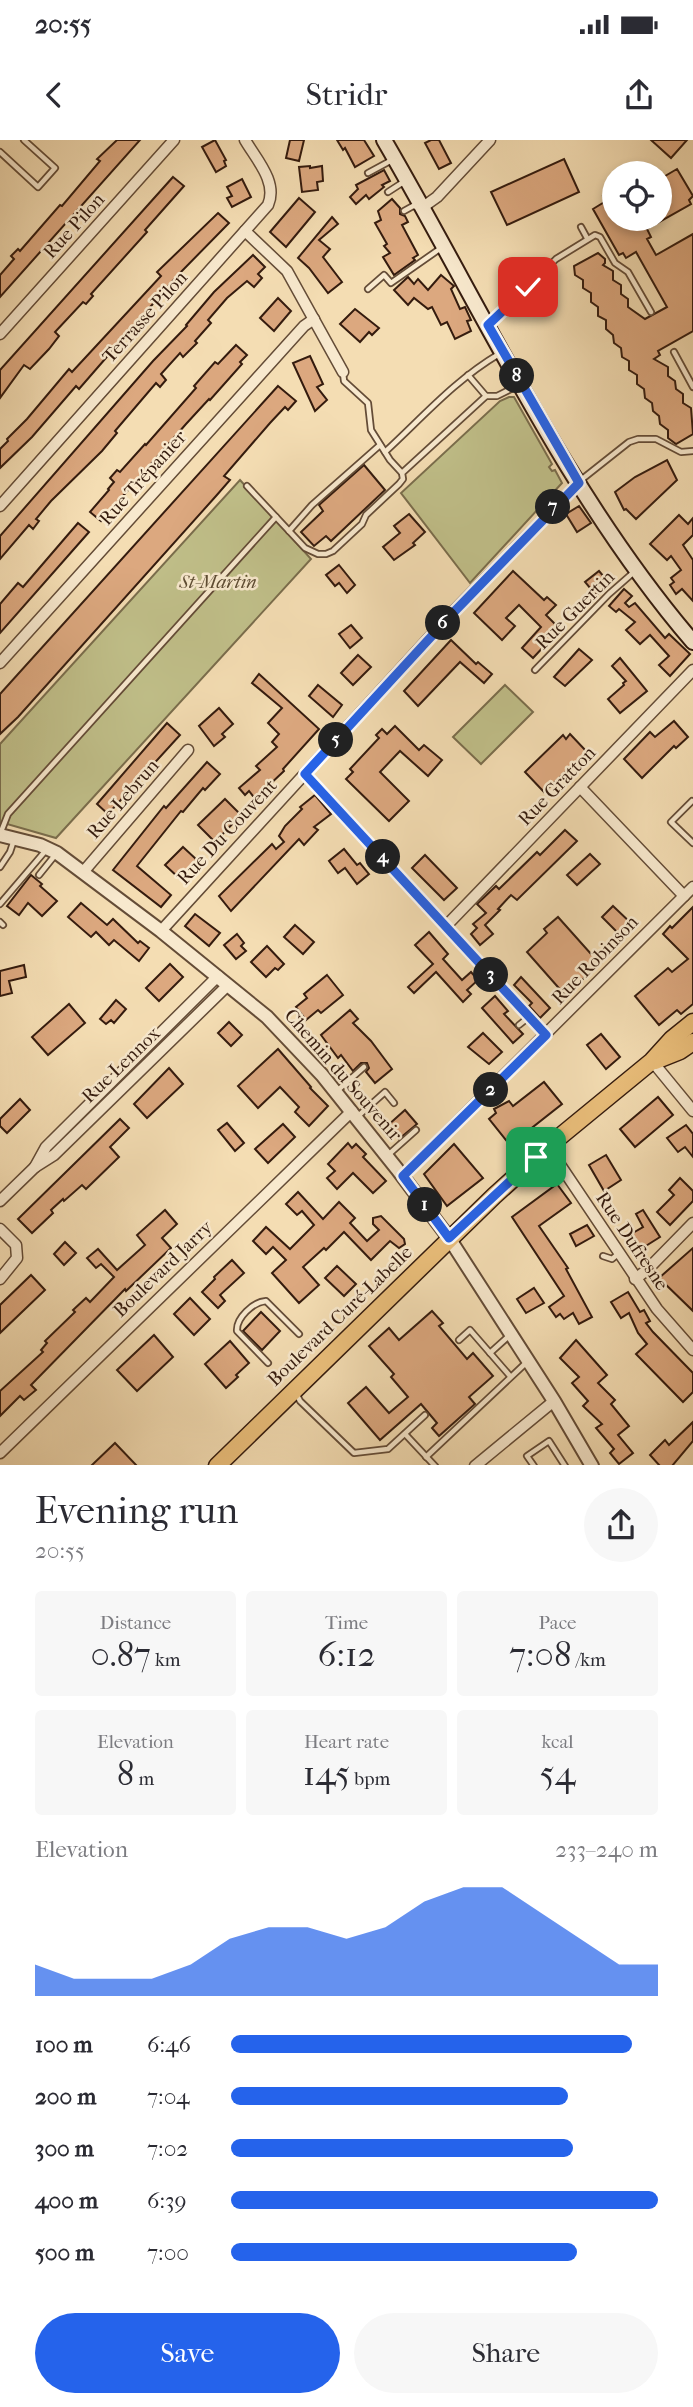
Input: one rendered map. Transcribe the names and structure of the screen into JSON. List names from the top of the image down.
{
  "streets": {
    "main road": ["Boulevard Curé-Labelle"],
    "street": [
      "Rue Pilon",
      "Terrasse Pilon",
      "Rue Trépanier",
      "Rue Gratton",
      "Rue Lebrun",
      "Rue Du Couvent",
      "Rue Robinson",
      "Rue Lennox",
      "Chemin du Souvenir",
      "Rue Dufresne",
      "Boulevard Jarry"
    ],
    "lane": ["Rue Guertin"]
  },
  "crossings": [
    ["Rue Lebrun", "Chemin du Souvenir"],
    ["Rue Du Couvent", "Chemin du Souvenir"],
    ["Rue Robinson", "Chemin du Souvenir"],
    ["Rue Lennox", "Chemin du Souvenir"],
    ["Chemin du Souvenir", "Boulevard Jarry"],
    ["Chemin du Souvenir", "Boulevard Curé-Labelle"],
    ["Rue Dufresne", "Boulevard Curé-Labelle"]
  ],
  "parks": ["St-Martin"],
  "page": {
    "status": "20:55",
    "header": "Stridr",
    "pins": [
      "8",
      "7",
      "6",
      "5",
      "4",
      "3",
      "2",
      "1"
    ],
    "heading": ["Evening run", "20:55"],
    "stats": [
      ["Distance", "0.87 km"],
      ["Time", "6:12"],
      ["Pace", "7:08 /km"],
      ["Elevation", "8 m"],
      ["Heart rate", "145 bpm"],
      ["kcal", "54"]
    ],
    "chart": ["Elevation", "233–240 m"],
    "list": [
      {
        "name": "100 m",
        "note": "6:46"
      },
      {
        "name": "200 m",
        "note": "7:04"
      },
      {
        "name": "300 m",
        "note": "7:02"
      },
      {
        "name": "400 m",
        "note": "6:39"
      },
      {
        "name": "500 m",
        "note": "7:00"
      }
    ],
    "buttons": ["Save", "Share"]
  }
}
